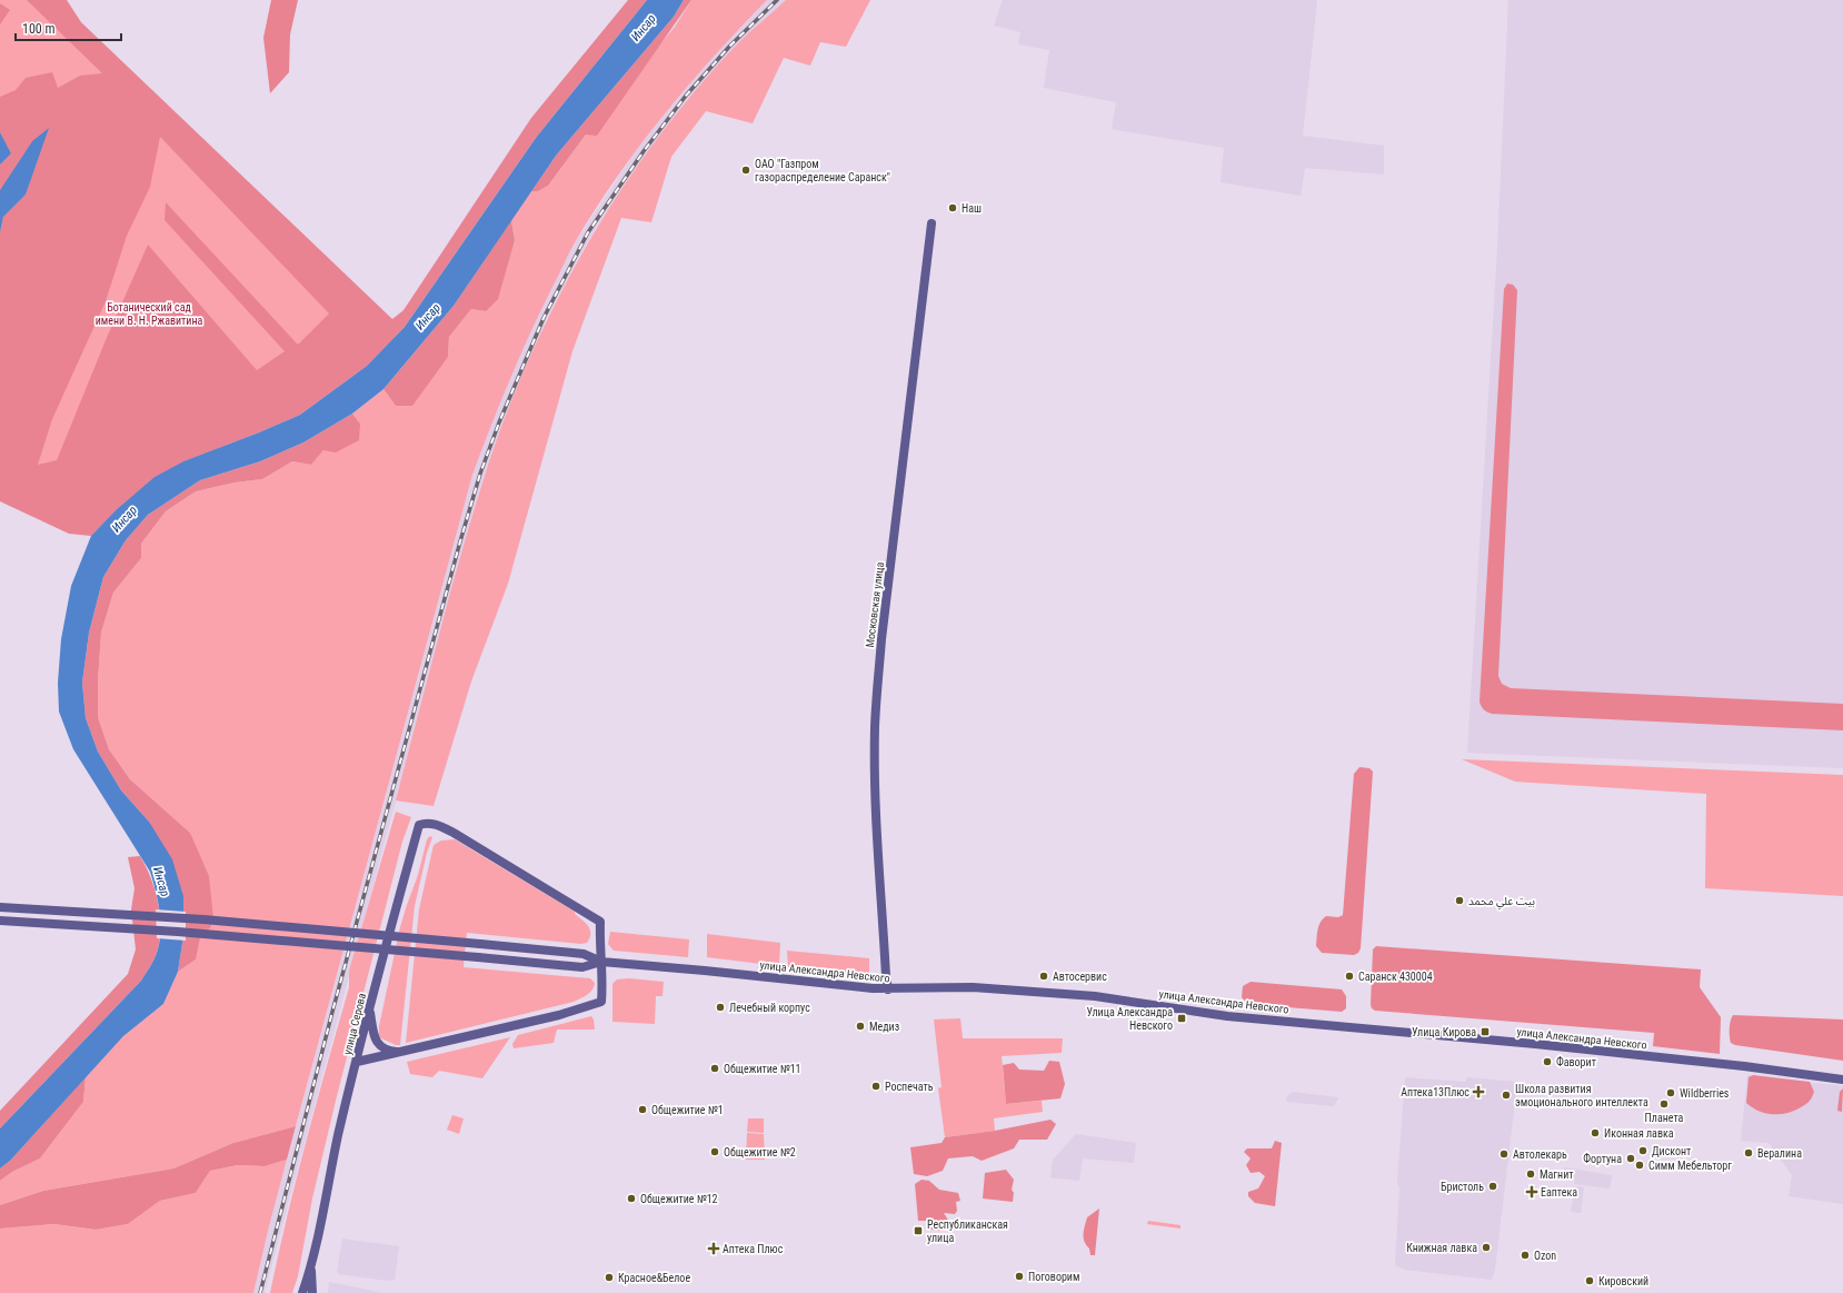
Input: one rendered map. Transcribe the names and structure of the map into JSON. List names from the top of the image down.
{
  "streets": {
    "main road": ["Московская улица", "улица Александра Невского", "улица Серова"]
  },
  "crossings": [
    ["Московская улица", "улица Александра Невского"],
    ["улица Александра Невского", "улица Серова"]
  ],
  "water": ["Инсар"],
  "parks": ["Ботанический сад имени В. Н. Ржавитина"],
  "places": {
    "other": [
      "ОАО \"Газпром газораспределение Саранск\"",
      "Наш",
      "بيت علي محمد",
      "Автосервис",
      "Саранск 430004",
      "Лечебный корпус",
      "Медиз",
      "Фаворит",
      "Общежитие №11",
      "Роспечать",
      "Wildberries",
      "Школа развития эмоционального интеллекта",
      "Планета",
      "Общежитие №1",
      "Иконная лавка",
      "Дисконт",
      "Общежитие №2",
      "Вералина",
      "Автолекарь",
      "Фортуна",
      "Симм Мебельторг",
      "Магнит",
      "Бристоль",
      "Общежитие №12",
      "Книжная лавка",
      "Ozon",
      "Поговорим",
      "Красное&Белое",
      "Кировский"
    ],
    "transit": ["Улица Александра Невского", "Улица Кирова", "Республиканская улица"],
    "health": ["Аптека13Плюс", "Еаптека", "Аптека Плюс"]
  },
  "scale_bar": "100 m"
}
